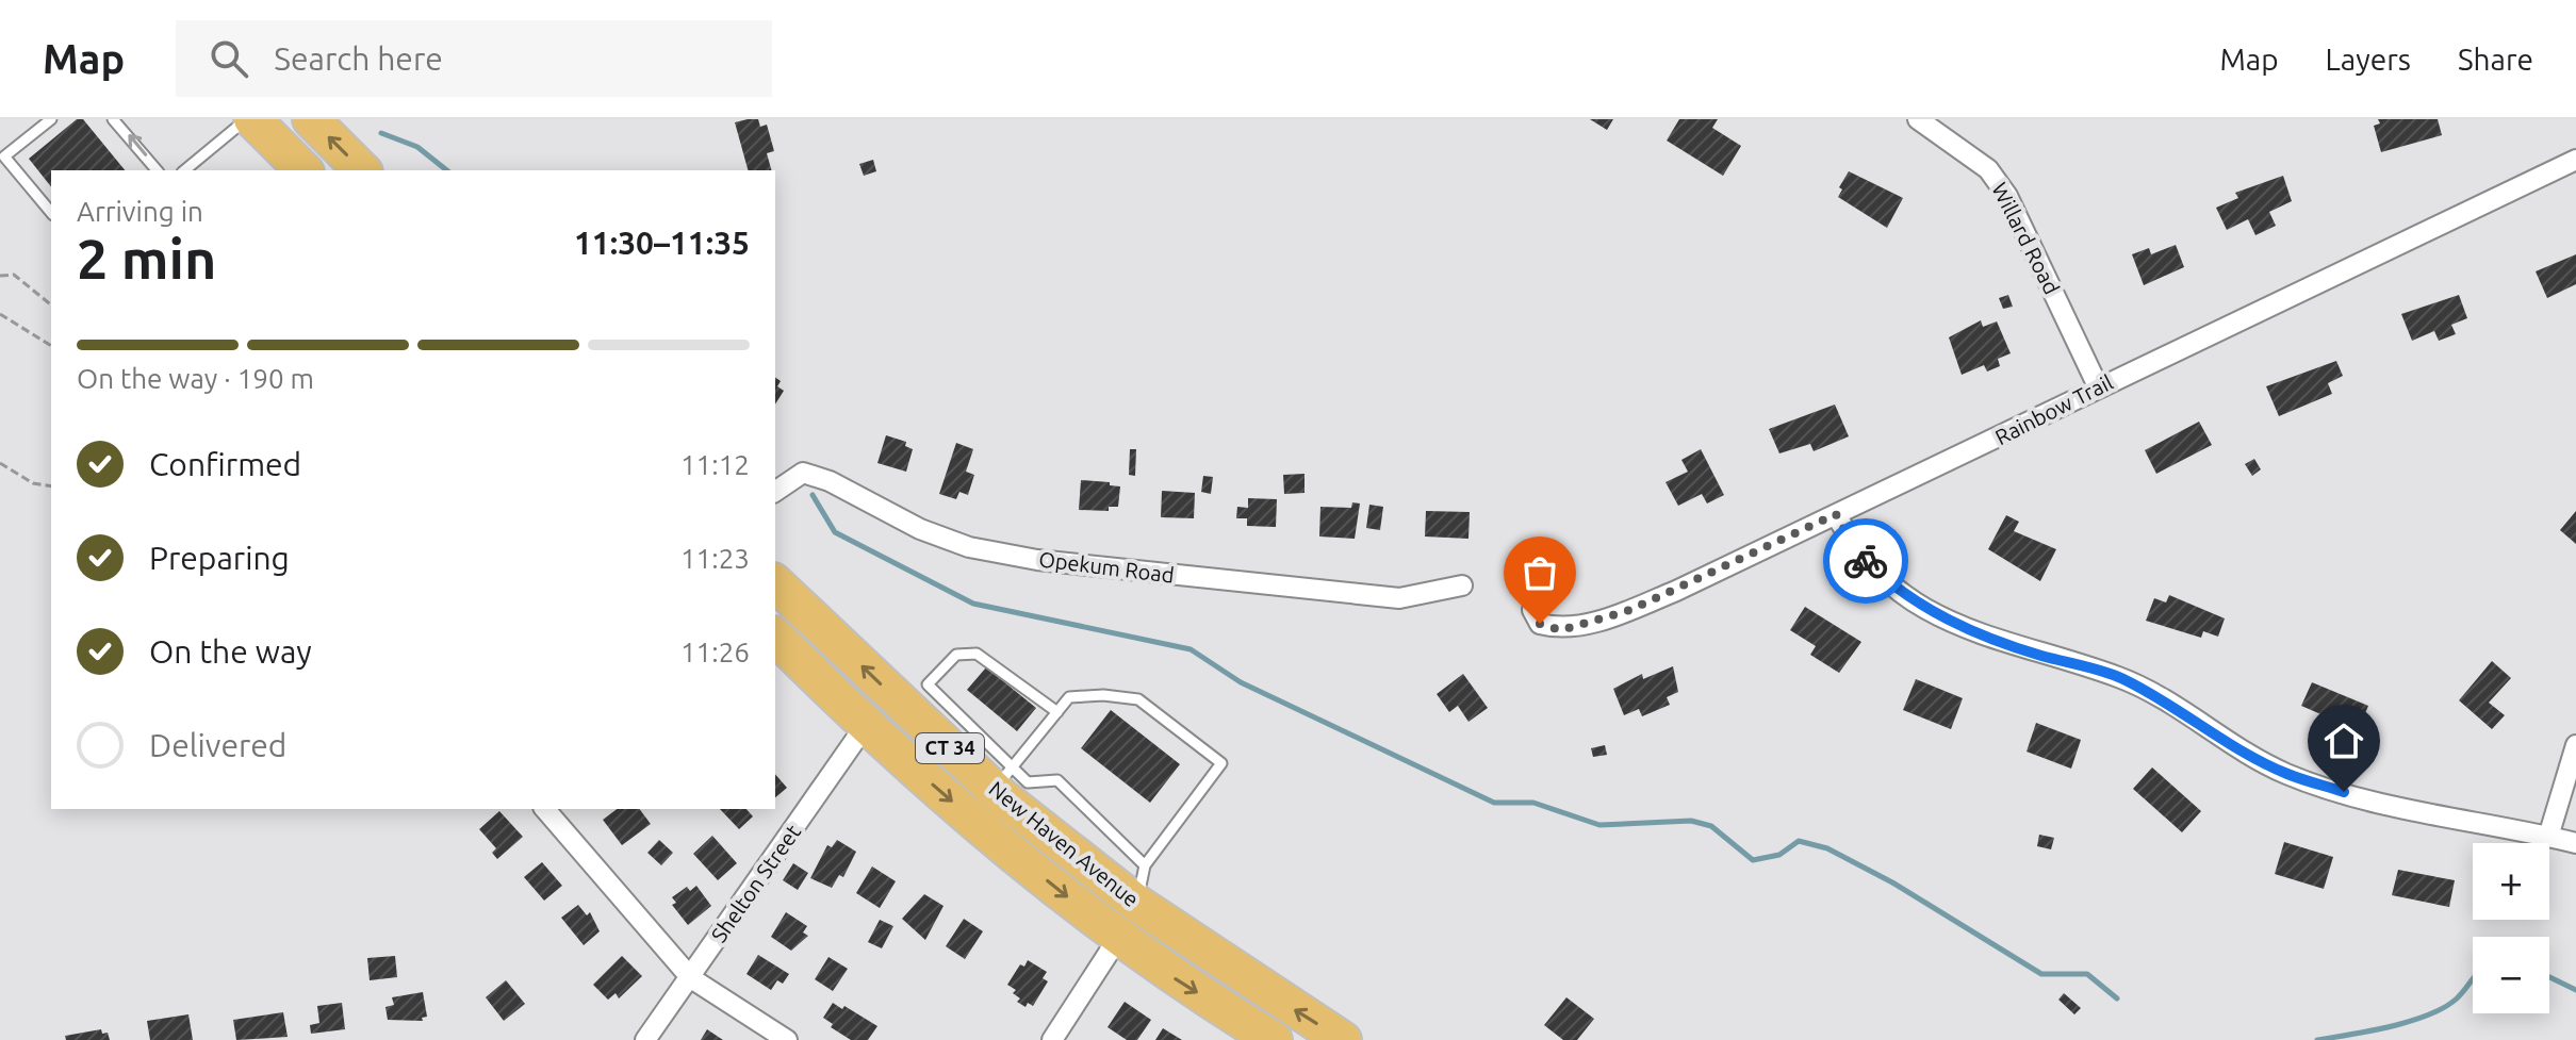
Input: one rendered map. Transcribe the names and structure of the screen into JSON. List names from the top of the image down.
{
  "streets": {
    "highway": ["CT 34", "New Haven Avenue"],
    "street": [
      "Willard Road",
      "Rainbow Trail",
      "Opekum Road",
      "Shelton Street"
    ]
  },
  "crossings": [
    ["Willard Road", "Rainbow Trail"],
    ["New Haven Avenue", "Shelton Street"]
  ],
  "page": {
    "header": "Map",
    "search": "Search here",
    "nav": ["Map", "Layers", "Share"],
    "heading": ["2 min", "Arriving in", "11:30–11:35"],
    "bar": "On the way · 190 m",
    "list": [
      ["Confirmed", "11:12"],
      ["Preparing", "11:23"],
      ["On the way", "11:26"],
      "Delivered"
    ],
    "map_buttons": ["+", "−"]
  }
}
